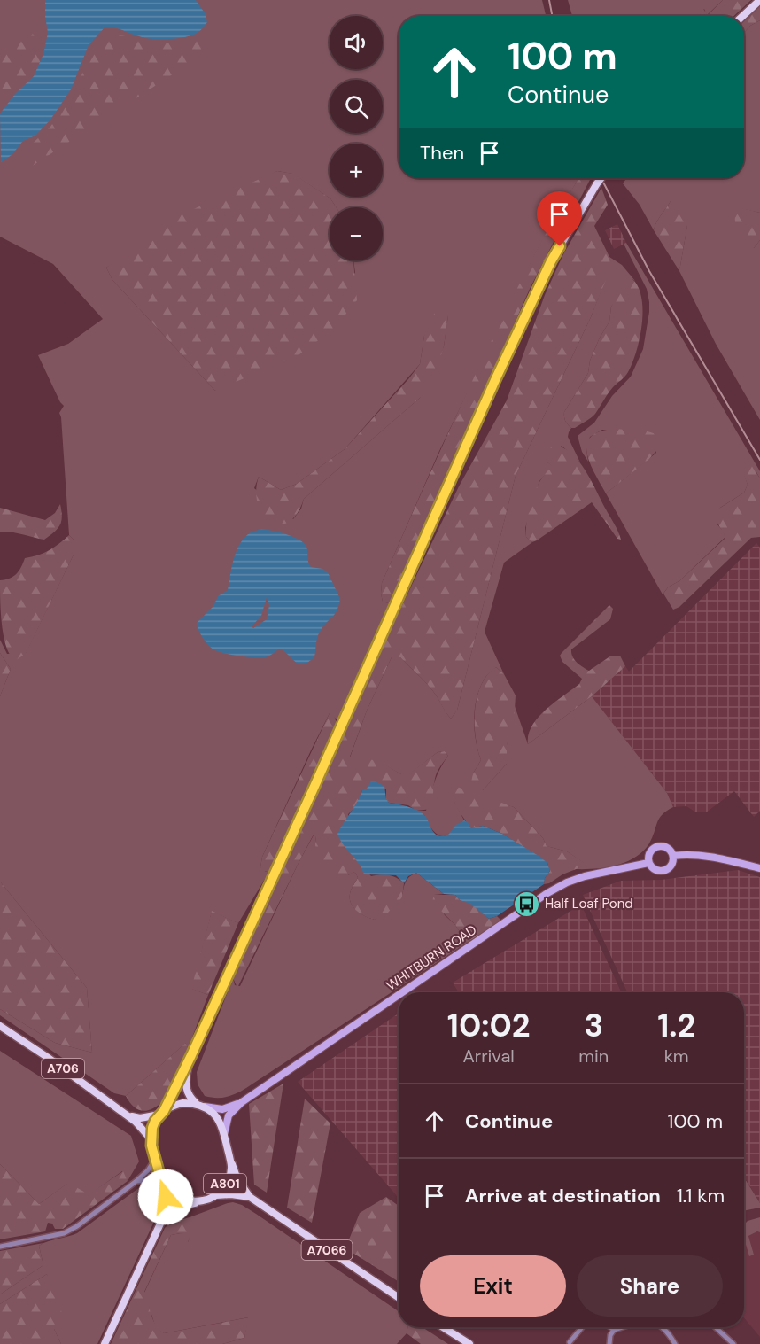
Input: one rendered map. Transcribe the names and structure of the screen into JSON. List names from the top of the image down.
{
  "streets": {
    "main road": [
      "WHITBURN ROAD",
      "A706",
      "A801",
      "A7066"
    ]
  },
  "crossings": [
    ["WHITBURN ROAD", "A706"],
    ["WHITBURN ROAD", "A801"],
    ["WHITBURN ROAD", "A7066"],
    ["A706", "A801"],
    ["A706", "A7066"],
    ["A801", "A7066"]
  ],
  "places": {
    "bus stop": ["Half Loaf Pond"]
  },
  "page": {
    "map_buttons": ["+", "−"],
    "turn": ["100 m", "Continue"],
    "then": "Then",
    "eta": [
      "10:02",
      "Arrival",
      "3",
      "min",
      "1.2",
      "km"
    ],
    "list": [
      {
        "name": "Continue",
        "value": "100 m"
      },
      {
        "name": "Arrive at destination",
        "value": "1.1 km"
      }
    ],
    "buttons": ["Exit", "Share"]
  }
}
